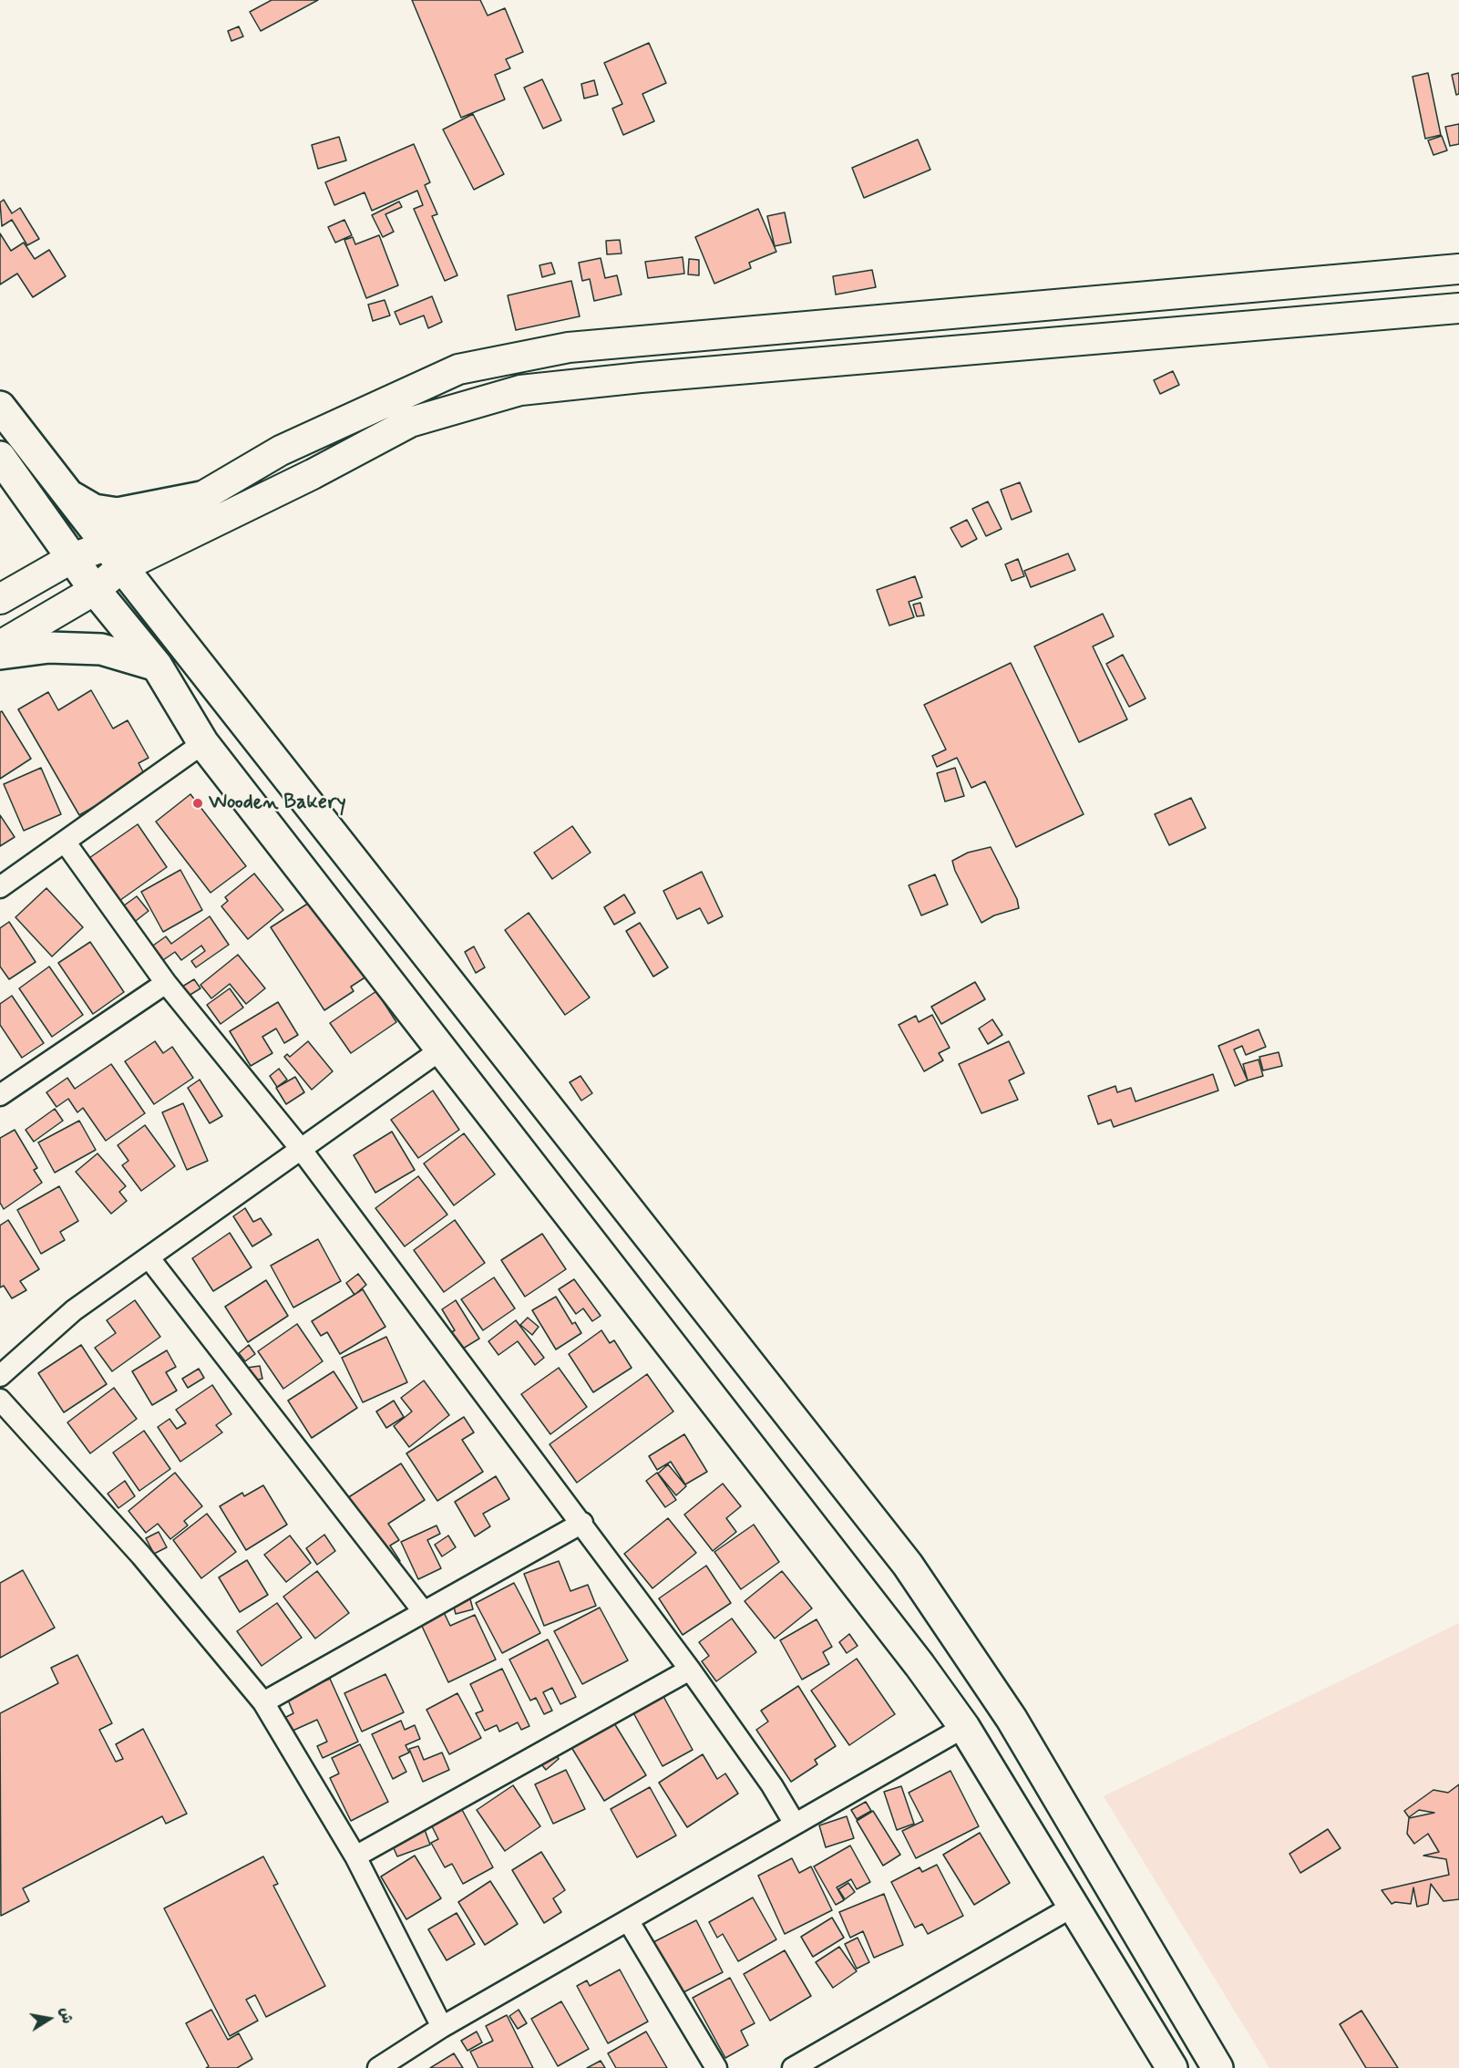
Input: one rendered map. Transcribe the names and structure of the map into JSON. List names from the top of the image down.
{
  "places": ["Wooden Bakery"],
  "north": "right"
}
